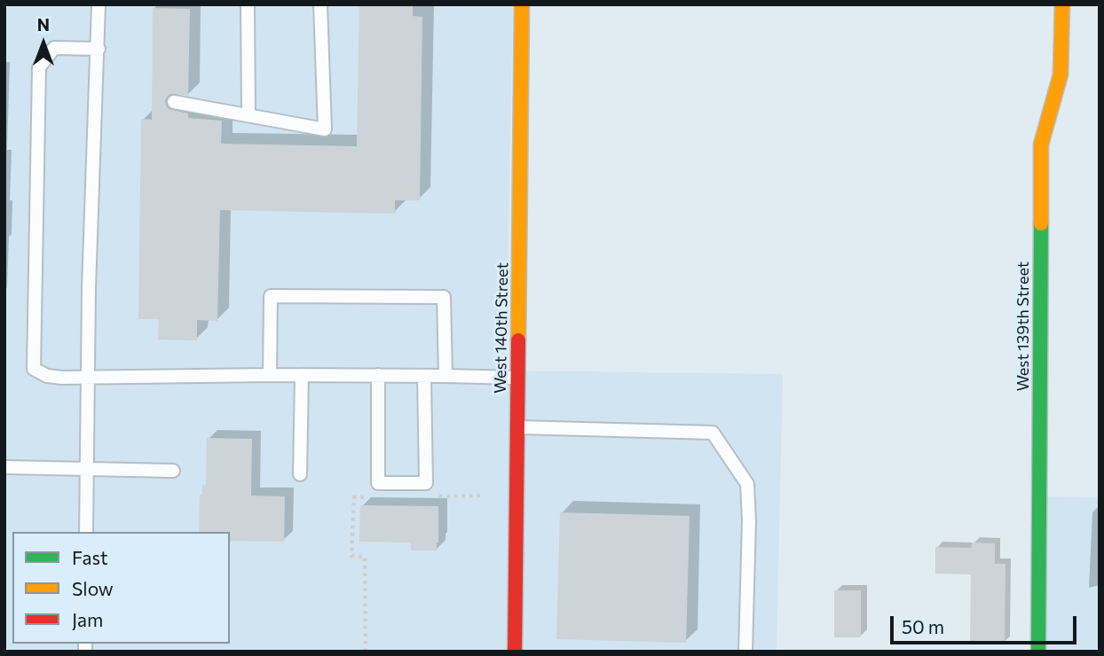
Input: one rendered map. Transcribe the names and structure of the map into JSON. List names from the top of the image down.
{
  "streets": {
    "street": ["West 139th Street", "West 140th Street"]
  },
  "legend": ["Fast", "Slow", "Jam"],
  "scale_bar": "50 m",
  "north": "top"
}
